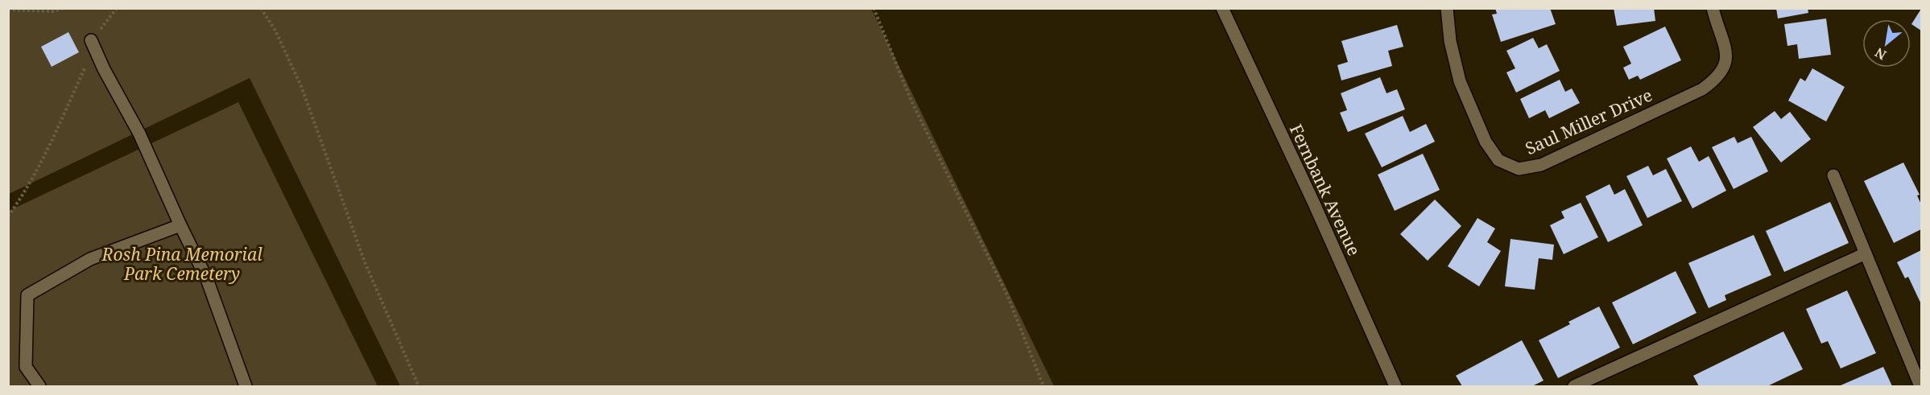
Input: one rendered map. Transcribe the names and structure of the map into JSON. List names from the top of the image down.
{
  "streets": {
    "street": ["Saul Miller Drive", "Fernbank Avenue"]
  },
  "parks": ["Rosh Pina Memorial Park Cemetery"],
  "north": "bottom left"
}
